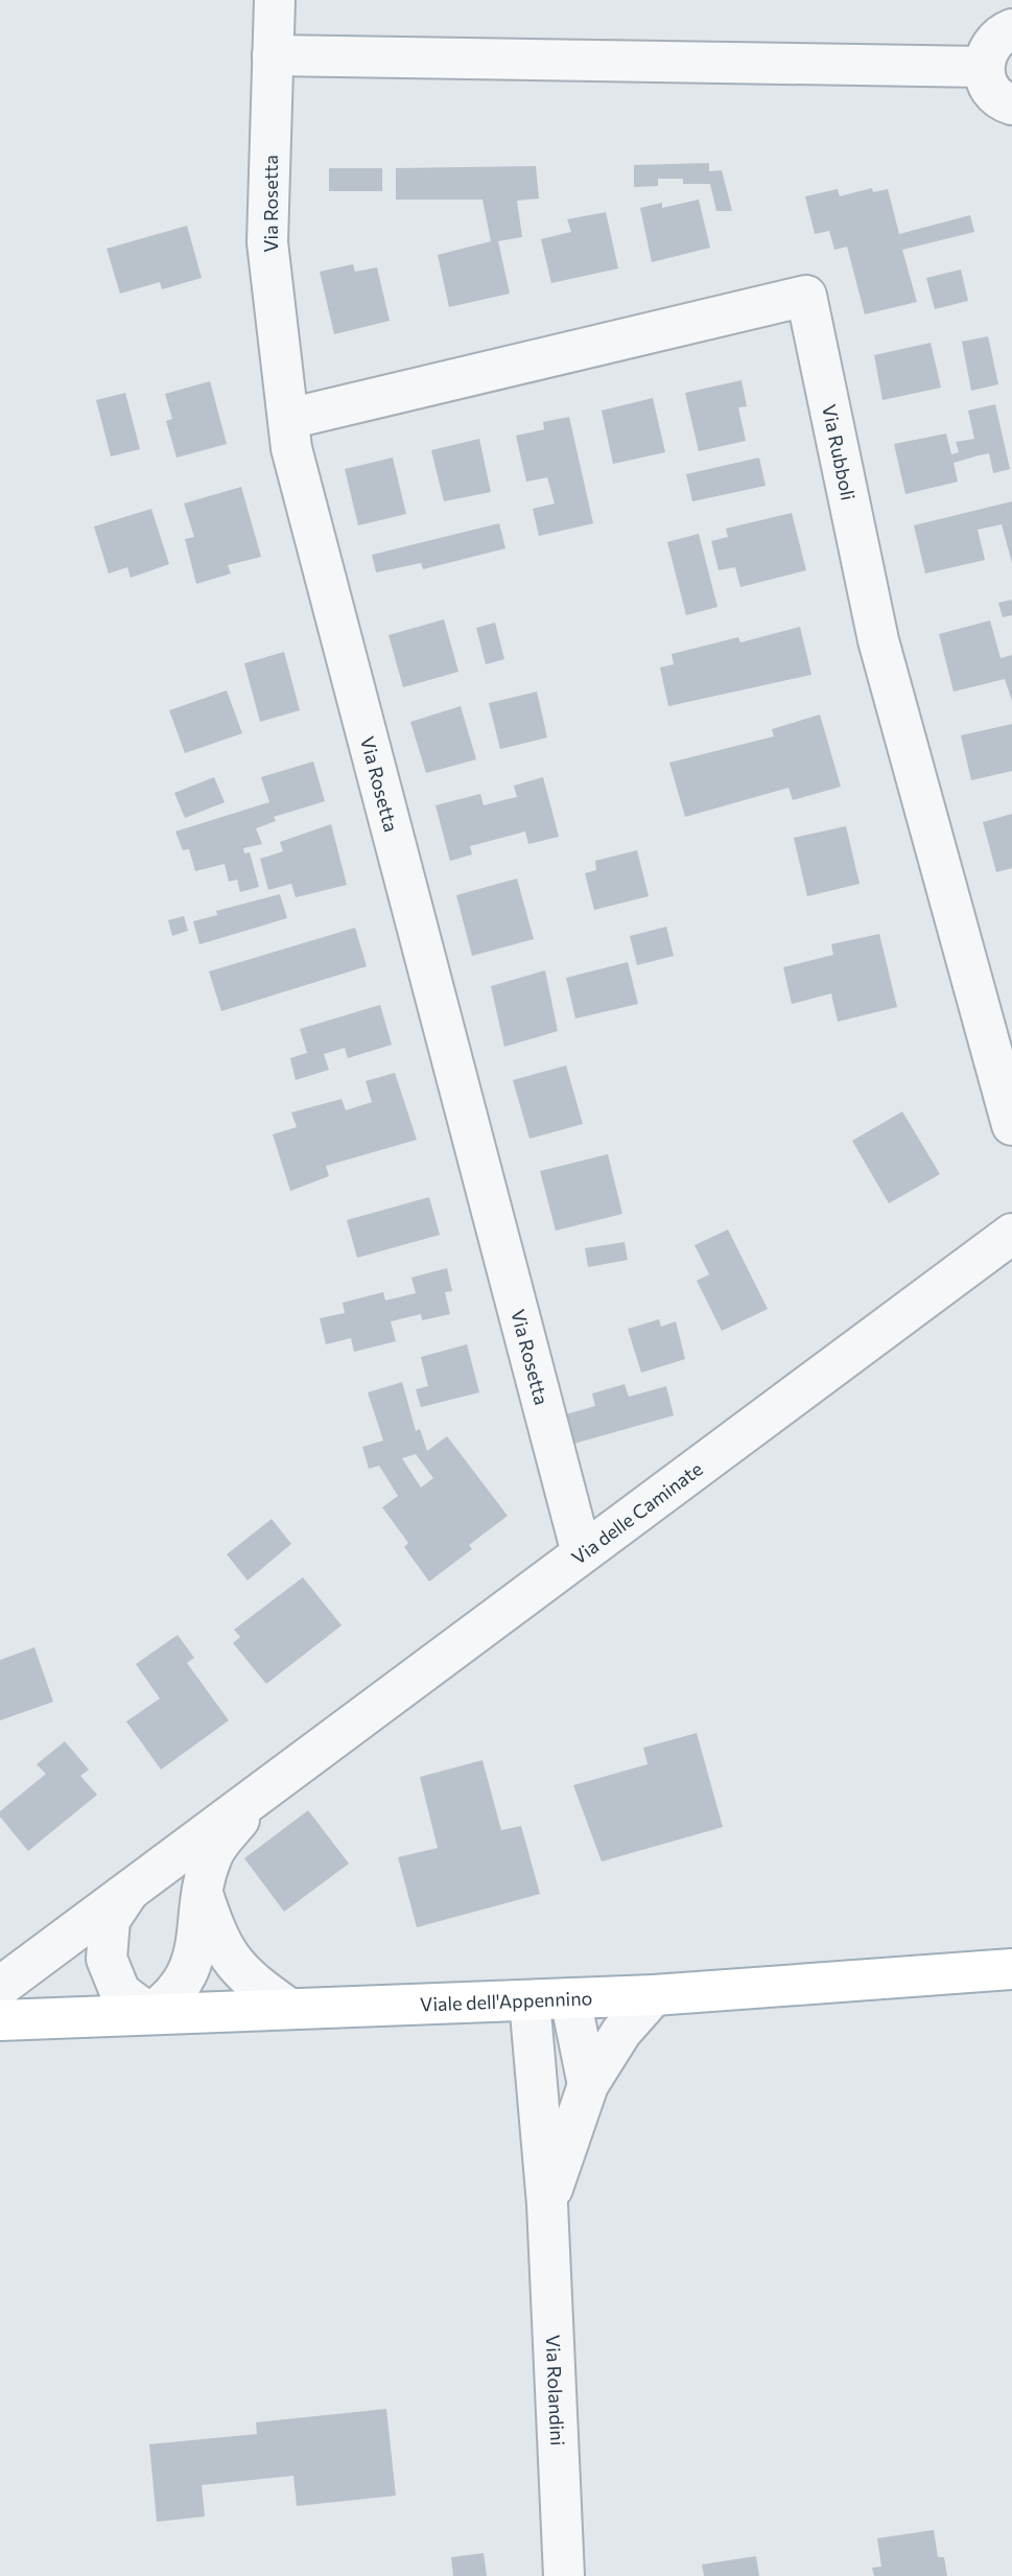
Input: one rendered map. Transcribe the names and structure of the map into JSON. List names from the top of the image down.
{
  "streets": {
    "main road": ["Viale dell'Appennino"],
    "street": [
      "Via Rosetta",
      "Via Rubboli",
      "Via delle Caminate",
      "Via Rolandini"
    ]
  },
  "crossings": [
    ["Via Rosetta", "Via Rubboli"],
    ["Via Rosetta", "Via delle Caminate"],
    ["Via delle Caminate", "Viale dell'Appennino"],
    ["Viale dell'Appennino", "Via Rolandini"]
  ]
}
